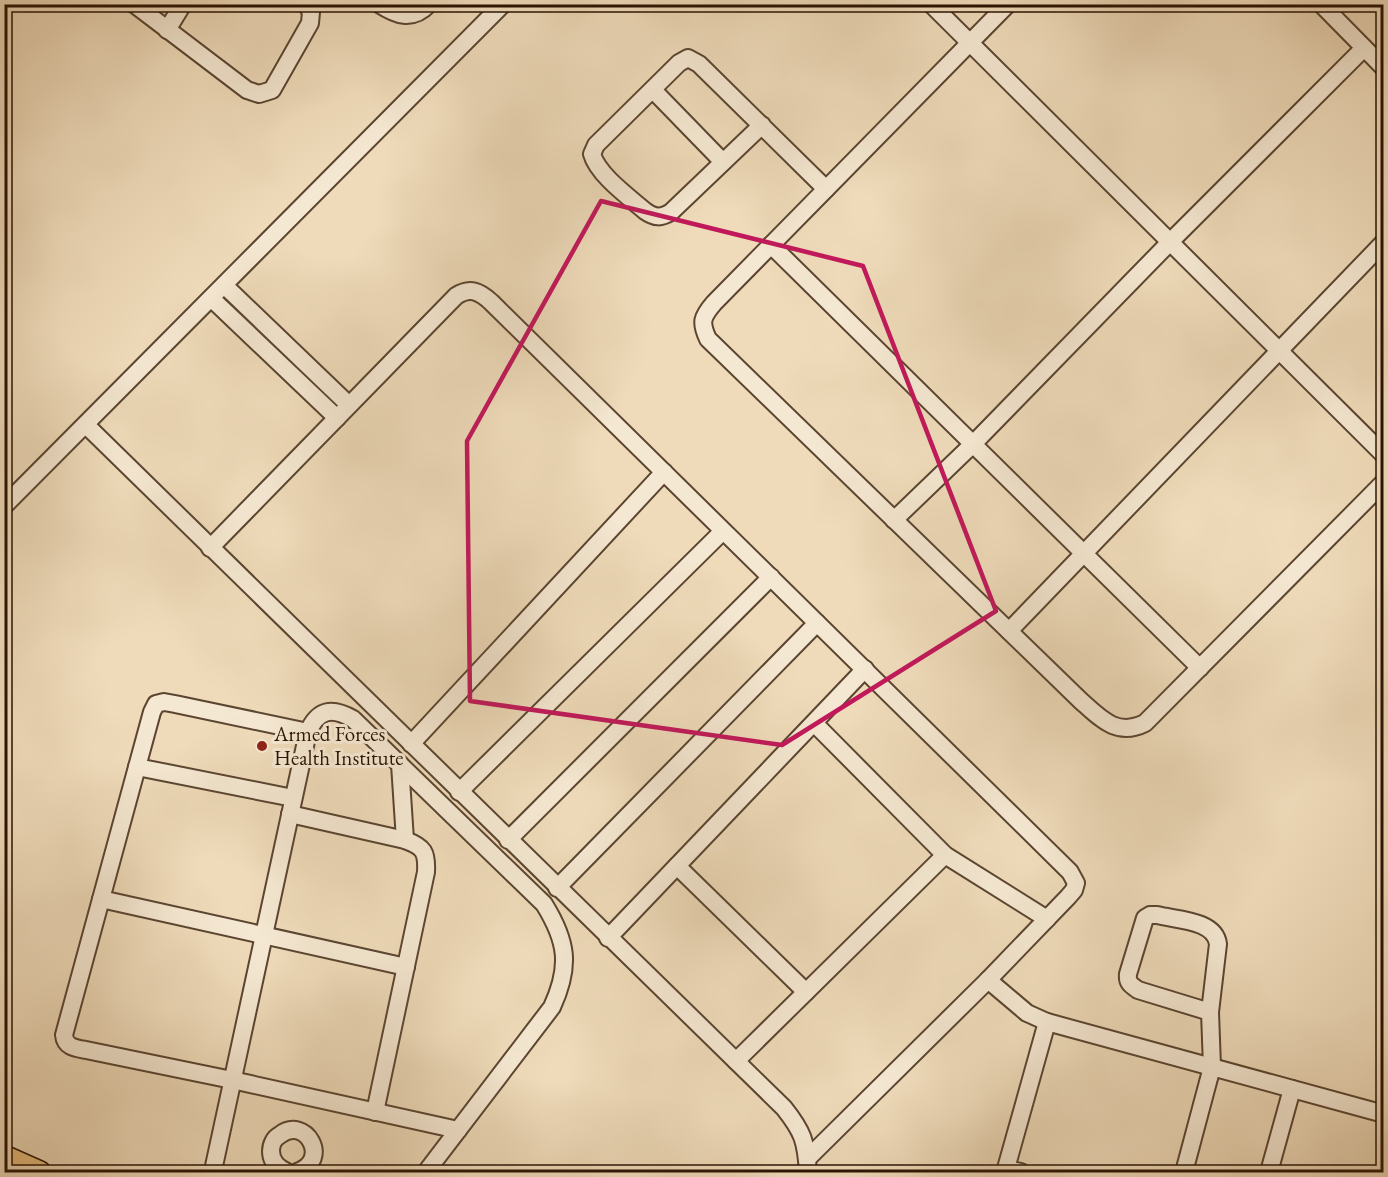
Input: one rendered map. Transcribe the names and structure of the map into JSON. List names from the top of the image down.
{
  "places": ["Armed Forces Health Institute"]
}
